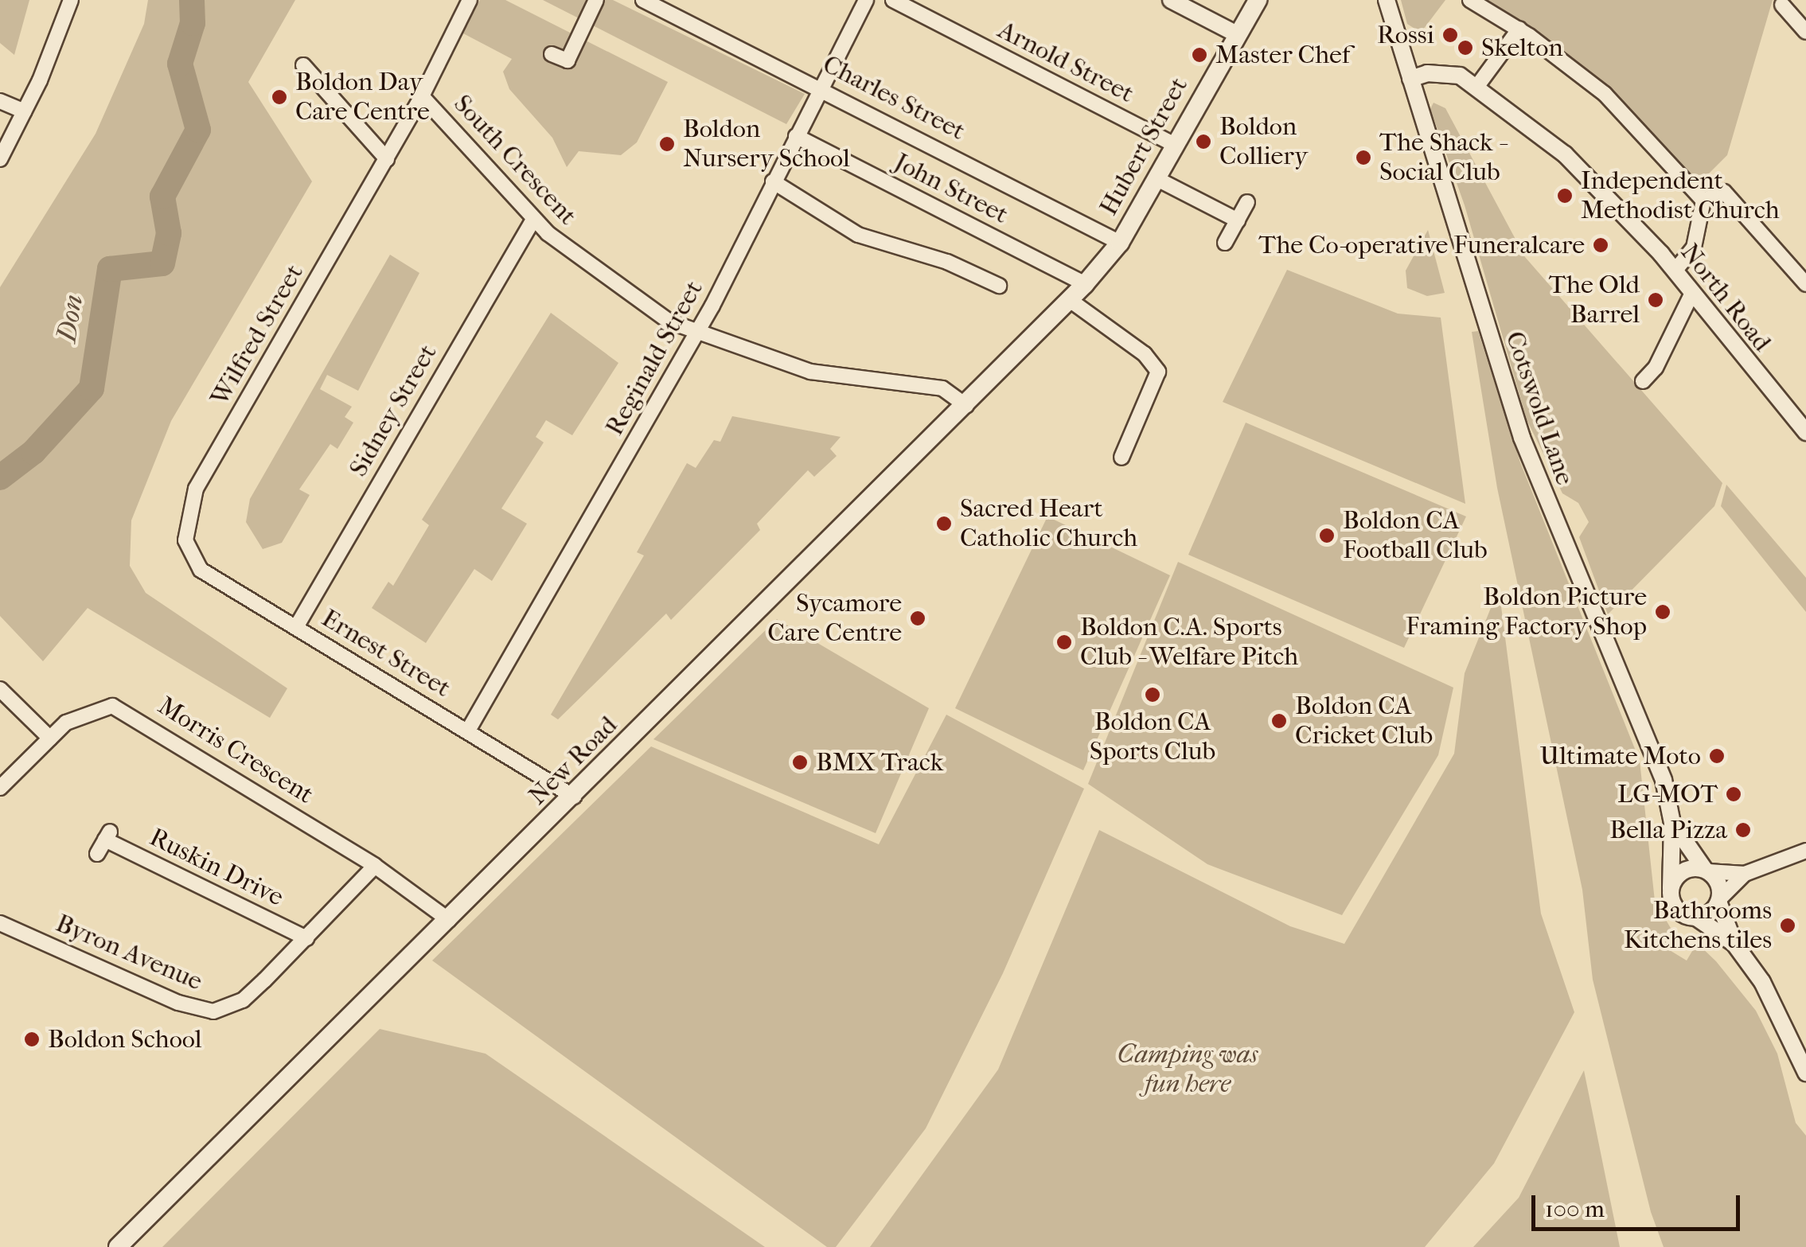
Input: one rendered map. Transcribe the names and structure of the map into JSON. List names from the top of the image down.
{
  "streets": {
    "main road": ["Hubert Street", "New Road"],
    "street": [
      "Arnold Street",
      "Charles Street",
      "South Crescent",
      "John Street",
      "North Road",
      "Wilfred Street",
      "Reginald Street",
      "Cotswold Lane",
      "Sidney Street",
      "Ernest Street",
      "Morris Crescent",
      "Ruskin Drive",
      "Byron Avenue"
    ]
  },
  "crossings": [
    ["Arnold Street", "Hubert Street"],
    ["Charles Street", "Hubert Street"],
    ["Charles Street", "Reginald Street"],
    ["Hubert Street", "John Street"],
    ["Hubert Street", "New Road"],
    ["South Crescent", "Wilfred Street"],
    ["South Crescent", "Reginald Street"],
    ["South Crescent", "Sidney Street"],
    ["South Crescent", "New Road"],
    ["John Street", "Reginald Street"],
    ["North Road", "Cotswold Lane"],
    ["Wilfred Street", "Ernest Street"],
    ["Reginald Street", "Ernest Street"],
    ["Sidney Street", "Ernest Street"],
    ["Ernest Street", "New Road"],
    ["Morris Crescent", "New Road"],
    ["Morris Crescent", "Byron Avenue"],
    ["Ruskin Drive", "Byron Avenue"]
  ],
  "water": ["Don"],
  "parks": ["Camping was fun here"],
  "places": [
    "Rossi",
    "Skelton",
    "Master Chef",
    "Boldon Day Care Centre",
    "Boldon Colliery",
    "Boldon Nursery School",
    "The Shack - Social Club",
    "Independent Methodist Church",
    "The Co-operative Funeralcare",
    "The Old Barrel",
    "Sacred Heart Catholic Church",
    "Boldon CA Football Club",
    "Boldon Picture Framing Factory Shop",
    "Sycamore Care Centre",
    "Boldon C.A. Sports Club - Welfare Pitch",
    "Boldon CA Sports Club",
    "Boldon CA Cricket Club",
    "Ultimate Moto",
    "BMX Track",
    "LG-MOT",
    "Bella Pizza",
    "Bathrooms Kitchens tiles",
    "Boldon School"
  ],
  "scale_bar": "100 m"
}
